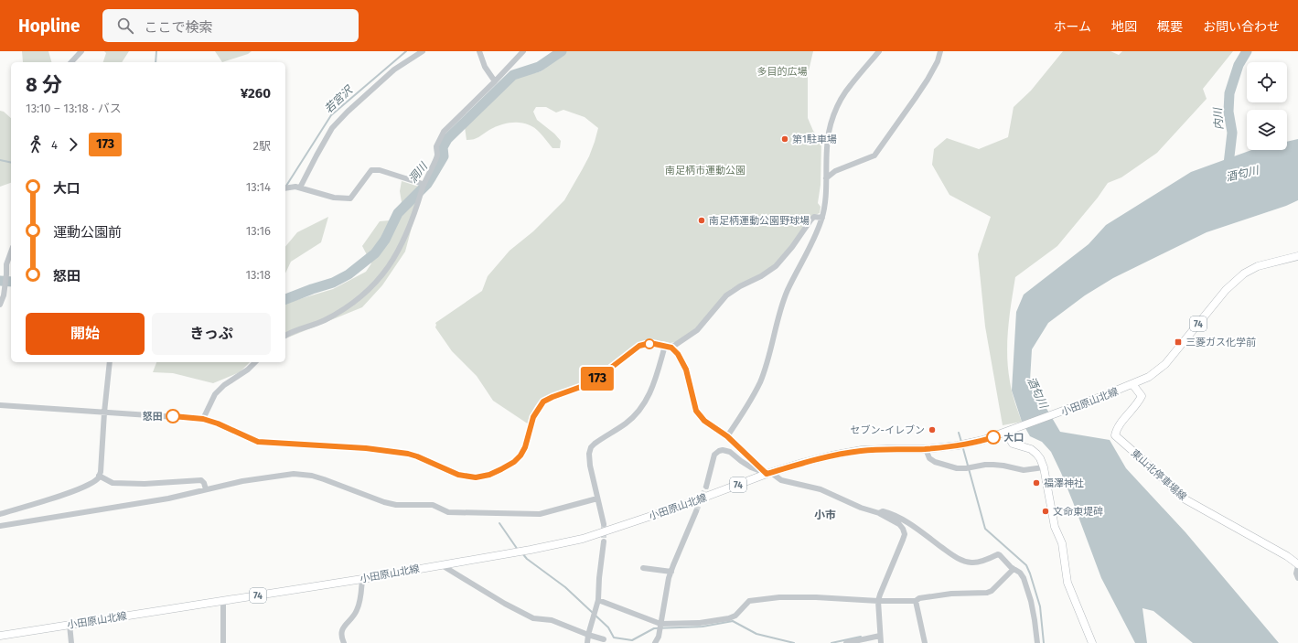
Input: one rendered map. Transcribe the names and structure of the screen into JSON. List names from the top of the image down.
{
  "streets": {
    "main road": ["74", "小田原山北線", "東山北停車場線"]
  },
  "crossings": [
    ["小田原山北線", "東山北停車場線"]
  ],
  "districts": ["小市"],
  "water": [
    "若宮沢",
    "内川",
    "洞川",
    "酒匂川"
  ],
  "parks": ["多目的広場", "南足柄市運動公園"],
  "places": {
    "other": [
      "第1駐車場",
      "南足柄運動公園野球場",
      "怒田",
      "セブン-イレブン",
      "大口",
      "福澤神社",
      "文命東堤碑"
    ],
    "transit": ["三菱ガス化学前"]
  },
  "lines": ["bus line 173"],
  "page": {
    "header": "Hopline",
    "search": "ここで検索",
    "nav": [
      "ホーム",
      "地図",
      "概要",
      "お問い合わせ"
    ],
    "on_map": "173",
    "heading": ["8 分", "13:10 – 13:18 · バス", "¥260"],
    "legs": ["4", "173", "2駅"],
    "list": [
      {
        "name": "大口",
        "value": "13:14"
      },
      {
        "name": "運動公園前",
        "value": "13:16"
      },
      {
        "name": "怒田",
        "value": "13:18"
      }
    ],
    "buttons": ["開始", "きっぷ"]
  }
}
